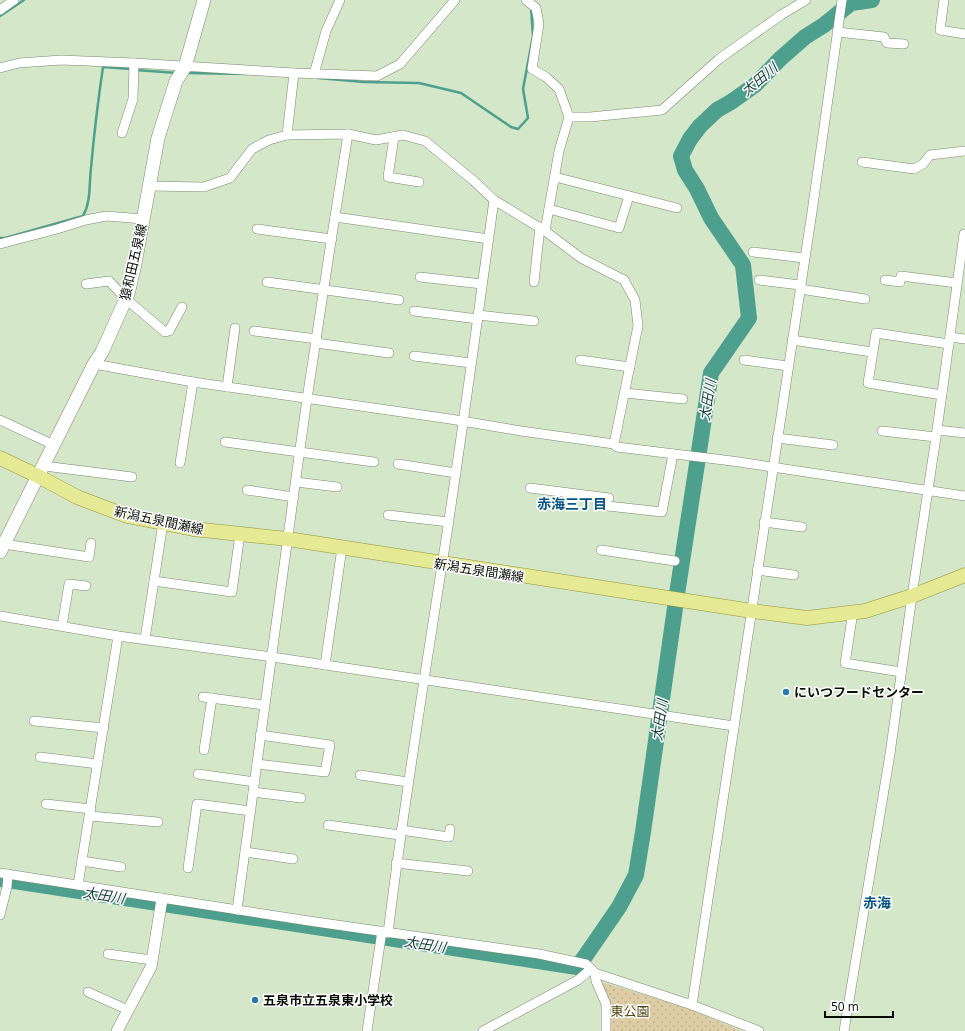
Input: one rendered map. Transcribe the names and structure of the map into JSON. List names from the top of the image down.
{
  "streets": {
    "main road": ["猿和田五泉線", "新潟五泉間瀬線"]
  },
  "crossings": [
    ["猿和田五泉線", "新潟五泉間瀬線"]
  ],
  "districts": ["赤海三丁目", "赤海"],
  "water": ["太田川"],
  "parks": ["東公園"],
  "places": ["にいつフードセンター", "五泉市立五泉東小学校"],
  "scale_bar": "50 m"
}
